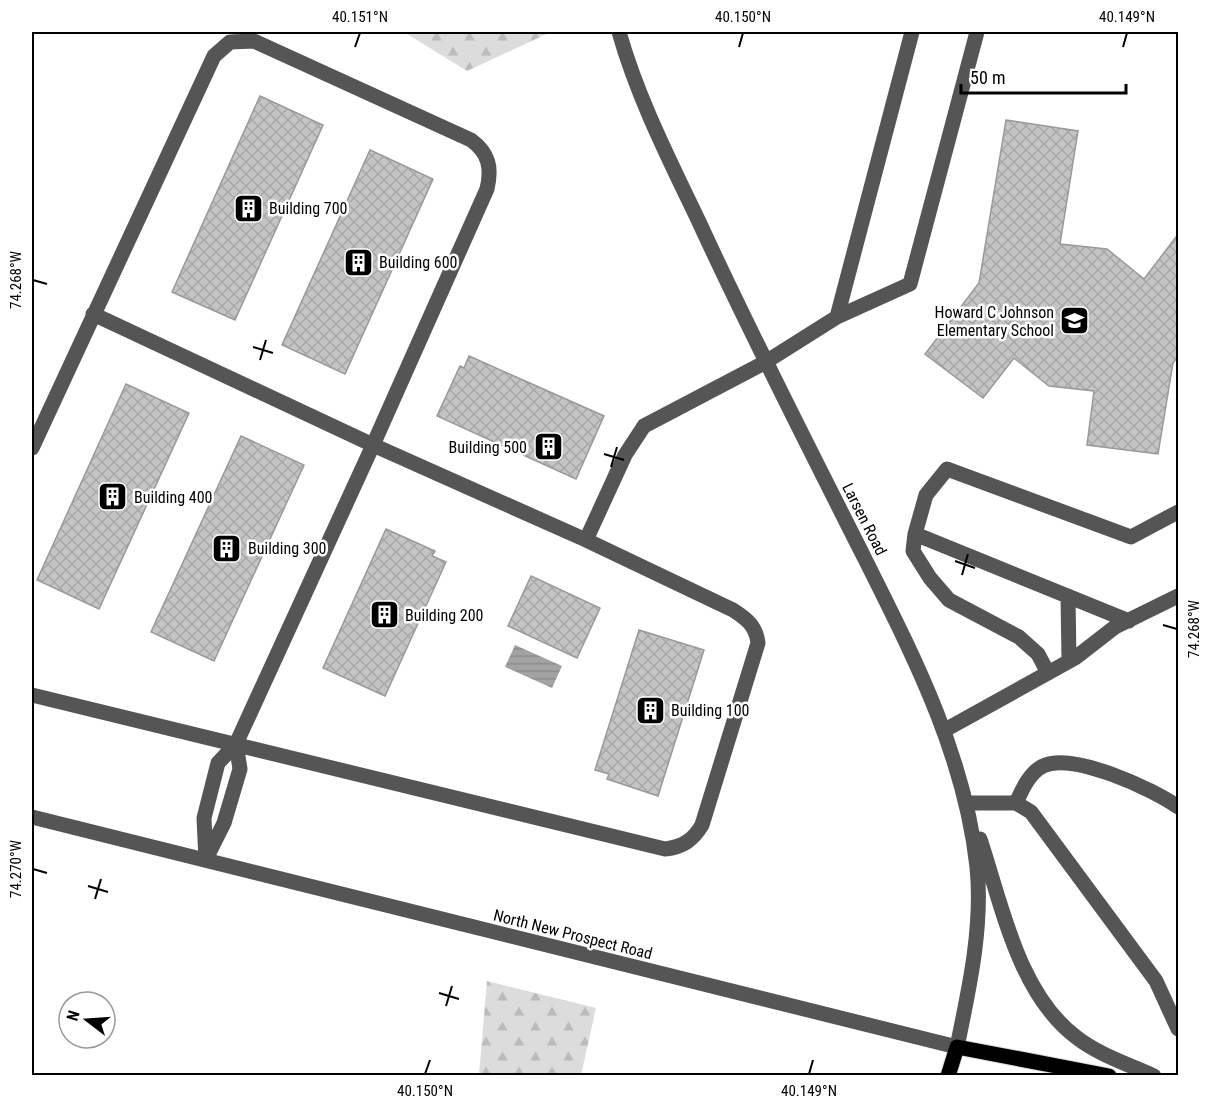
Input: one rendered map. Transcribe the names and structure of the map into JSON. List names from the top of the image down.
{
  "streets": {
    "main road": ["North New Prospect Road"],
    "street": ["Larsen Road"]
  },
  "crossings": [
    ["Larsen Road", "North New Prospect Road"]
  ],
  "places": {
    "building": [
      "Building 700",
      "Building 600",
      "Building 500",
      "Building 400",
      "Building 300",
      "Building 200",
      "Building 100"
    ],
    "school or university": ["Howard C Johnson Elementary School"]
  },
  "scale_bar": "50 m",
  "north": "left",
  "coordinates": [
    "40.151°N",
    "40.150°N",
    "40.149°N",
    "74.268°W",
    "74.270°W"
  ]
}
